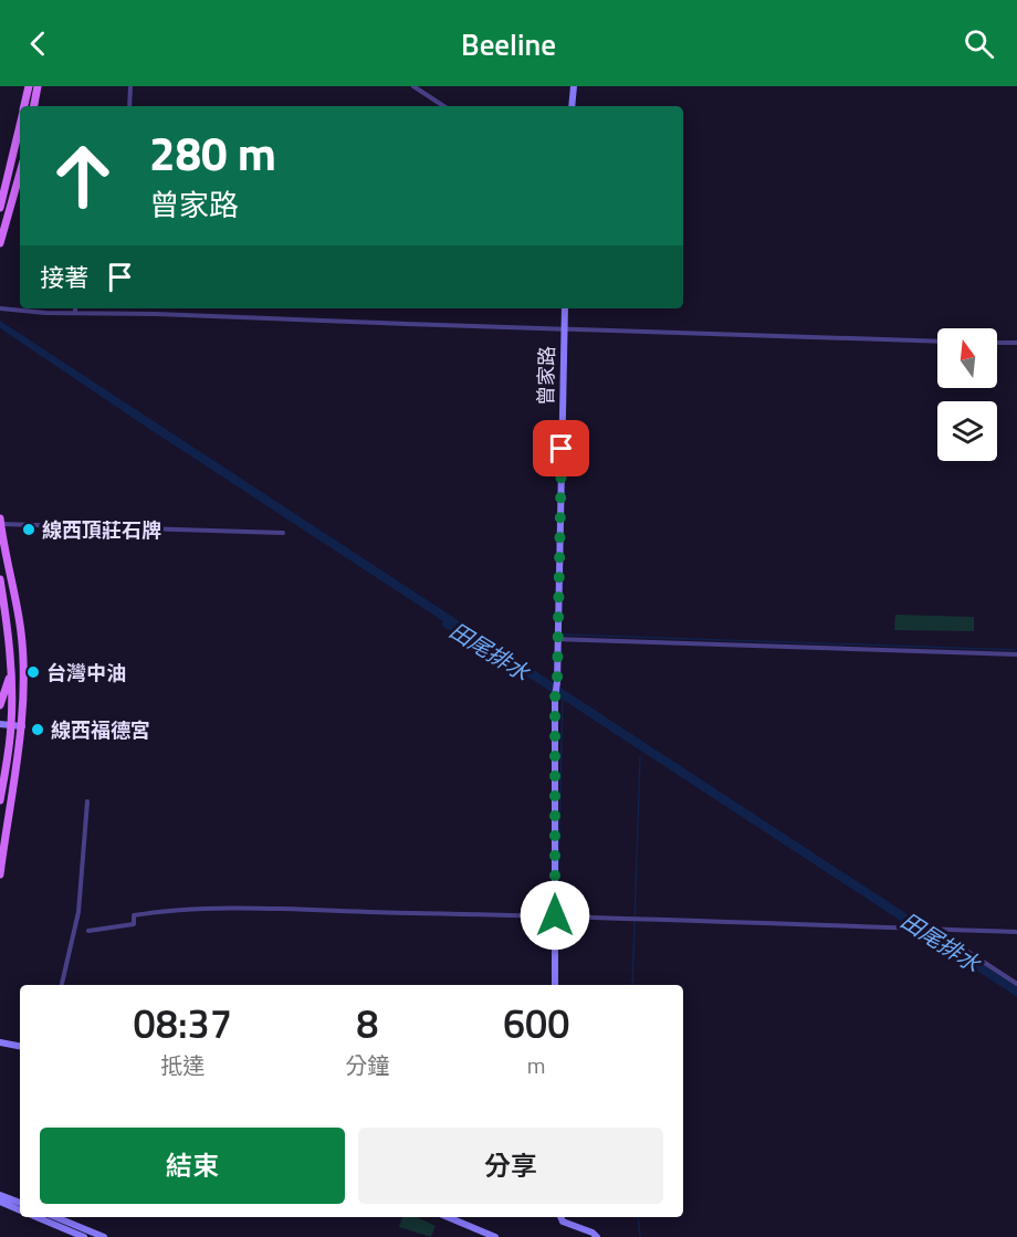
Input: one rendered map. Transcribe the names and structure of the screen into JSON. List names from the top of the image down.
{
  "streets": {
    "street": ["曾家路"]
  },
  "water": ["田尾排水"],
  "places": ["線西頂莊石牌", "台灣中油", "線西福德宮"],
  "north": "top",
  "page": {
    "header": "Beeline",
    "turn": ["280 m", "曾家路"],
    "then": "接著",
    "eta": [
      "08:37",
      "抵達",
      "8",
      "分鐘",
      "600",
      "m"
    ],
    "buttons": ["結束", "分享"]
  }
}
